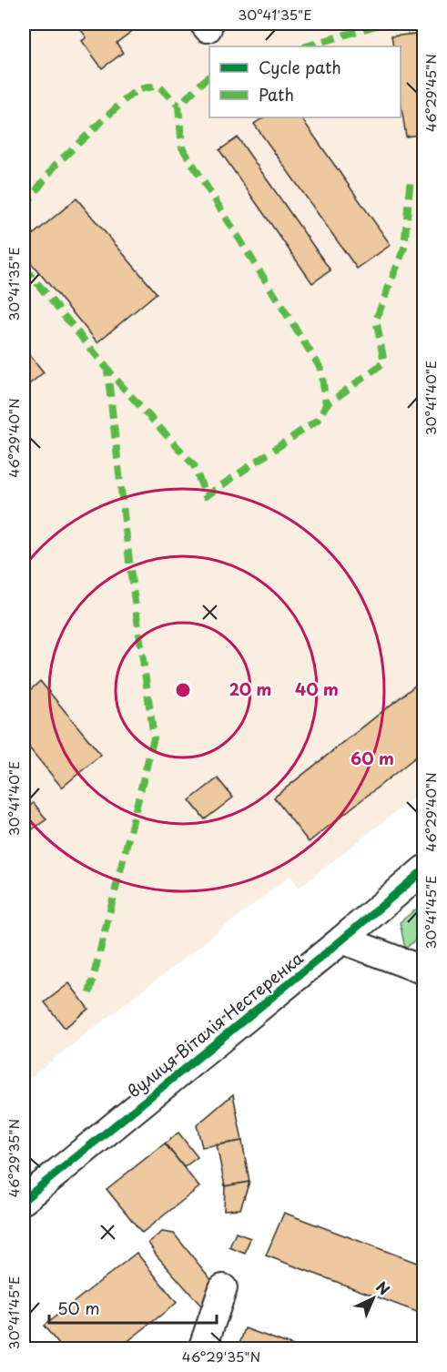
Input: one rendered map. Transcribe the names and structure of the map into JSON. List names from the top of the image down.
{
  "streets": {
    "street": ["вулиця Віталія Нестеренка"]
  },
  "legend": ["Cycle path", "Path"],
  "scale_bar": "50 m",
  "north": "top right",
  "coordinates": [
    "30°41'35\"E",
    "46°29'45\"N",
    "30°41'40\"E",
    "46°29'40\"N",
    "30°41'45\"E",
    "46°29'35\"N"
  ],
  "rings": ["20 m", "40 m", "60 m"]
}
